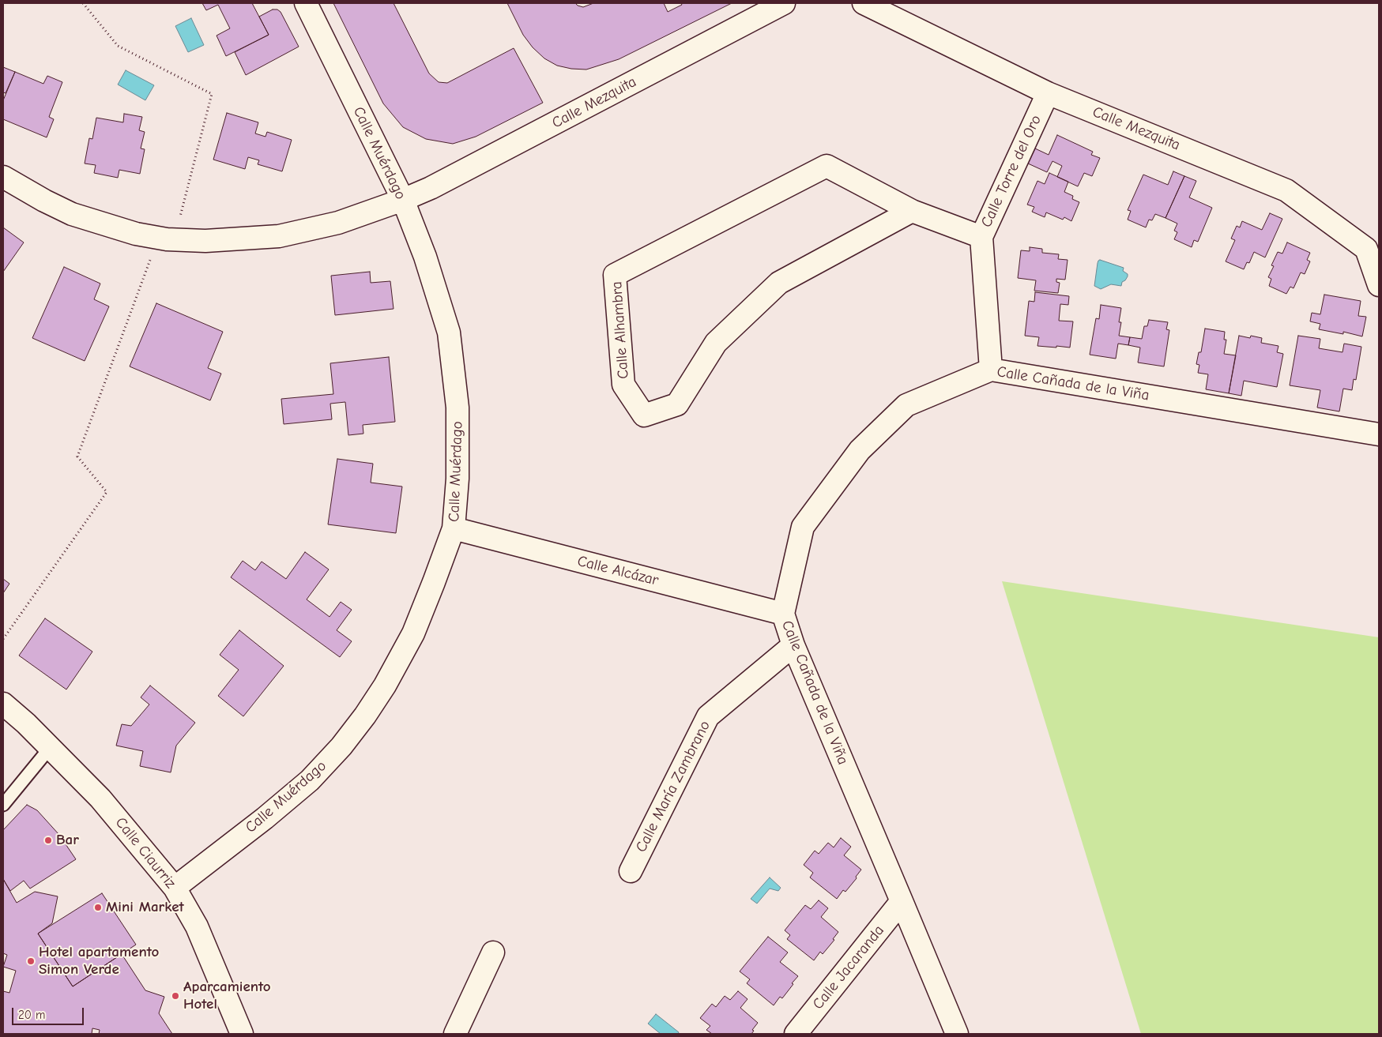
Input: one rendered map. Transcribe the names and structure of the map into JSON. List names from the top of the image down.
{
  "streets": {
    "street": [
      "Calle Mezquita",
      "Calle Muérdago",
      "Calle Torre del Oro",
      "Calle Alhambra",
      "Calle Cañada de la Viña",
      "Calle Alcázar",
      "Calle María Zambrano",
      "Calle Ciaurriz",
      "Calle Jacaranda"
    ]
  },
  "crossings": [
    ["Calle Mezquita", "Calle Muérdago"],
    ["Calle Mezquita", "Calle Torre del Oro"],
    ["Calle Muérdago", "Calle Alcázar"],
    ["Calle Muérdago", "Calle Ciaurriz"],
    ["Calle Torre del Oro", "Calle Alhambra"],
    ["Calle Torre del Oro", "Calle Cañada de la Viña"],
    ["Calle Cañada de la Viña", "Calle Alcázar"],
    ["Calle Cañada de la Viña", "Calle María Zambrano"],
    ["Calle Cañada de la Viña", "Calle Jacaranda"]
  ],
  "places": [
    "Bar",
    "Mini Market",
    "Hotel apartamento Simon Verde",
    "Aparcamiento Hotel"
  ],
  "scale_bar": "20 m"
}
